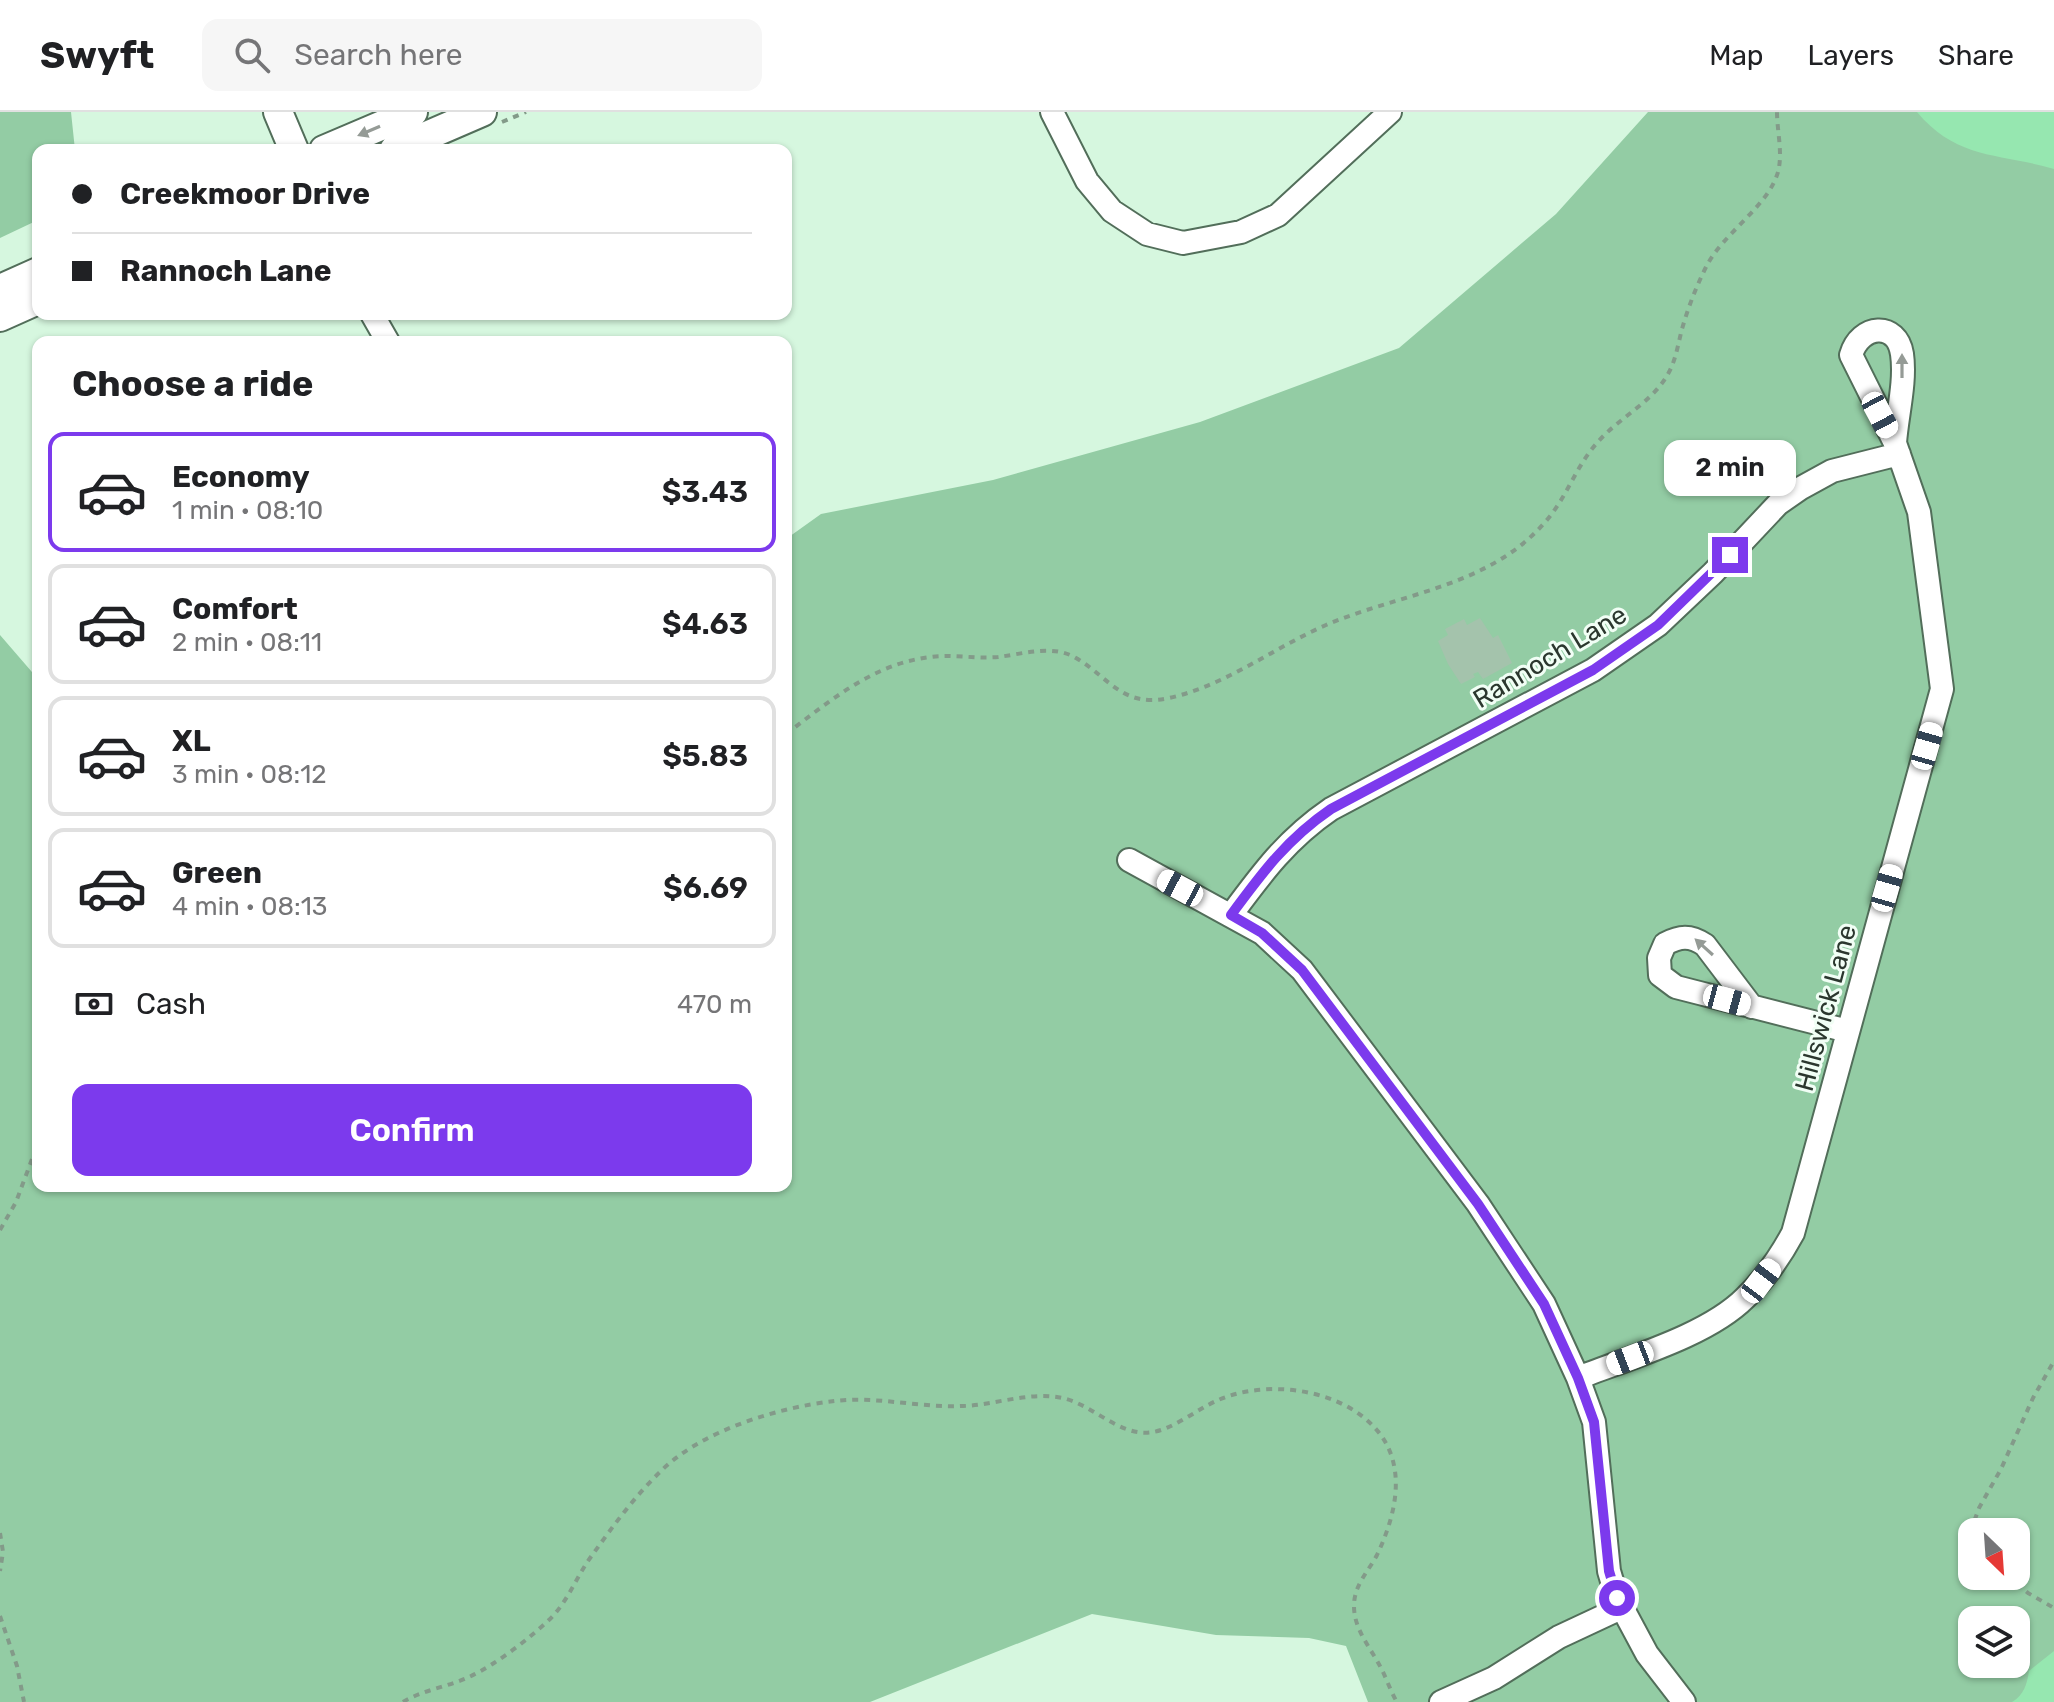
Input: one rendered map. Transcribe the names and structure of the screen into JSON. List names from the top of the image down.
{
  "streets": {
    "street": ["Rannoch Lane", "Hillswick Lane"]
  },
  "crossings": [
    ["Rannoch Lane", "Hillswick Lane"]
  ],
  "north": "bottom right",
  "page": {
    "header": "Swyft",
    "search": "Search here",
    "nav": ["Map", "Layers", "Share"],
    "banner": ["Creekmoor Drive", "Rannoch Lane"],
    "heading": "Choose a ride",
    "list": [
      {
        "name": "Economy",
        "note": "1 min · 08:10",
        "value": "$3.43"
      },
      {
        "name": "Comfort",
        "note": "2 min · 08:11",
        "value": "$4.63"
      },
      {
        "name": "XL",
        "note": "3 min · 08:12",
        "value": "$5.83"
      },
      {
        "name": "Green",
        "note": "4 min · 08:13",
        "value": "$6.69"
      }
    ],
    "bubble": "2 min",
    "pay": ["Cash", "470 m"],
    "buttons": "Confirm"
  }
}
